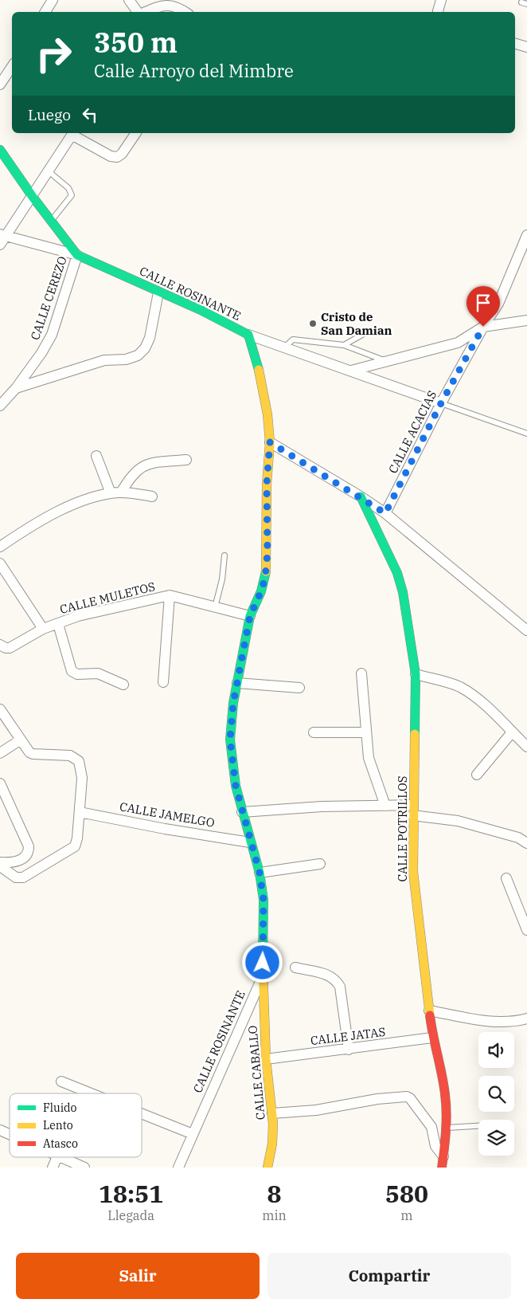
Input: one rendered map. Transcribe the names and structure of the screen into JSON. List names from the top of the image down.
{
  "streets": {
    "street": [
      "CALLE ROSINANTE",
      "CALLE CEREZO",
      "CALLE ACACIAS",
      "CALLE MULETOS",
      "CALLE JAMELGO",
      "CALLE POTRILLOS",
      "CALLE JATAS",
      "CALLE CABALLO"
    ]
  },
  "crossings": [
    ["CALLE ROSINANTE", "CALLE CEREZO"],
    ["CALLE ROSINANTE", "CALLE MULETOS"],
    ["CALLE ROSINANTE", "CALLE JAMELGO"],
    ["CALLE ROSINANTE", "CALLE CABALLO"],
    ["CALLE POTRILLOS", "CALLE JATAS"],
    ["CALLE JATAS", "CALLE CABALLO"]
  ],
  "places": ["Cristo de San Damian"],
  "legend": ["Fluido", "Lento", "Atasco"],
  "page": {
    "turn": ["350 m", "Calle Arroyo del Mimbre"],
    "then": "Luego",
    "eta": [
      "18:51",
      "Llegada",
      "8",
      "min",
      "580",
      "m"
    ],
    "buttons": ["Salir", "Compartir"]
  }
}
